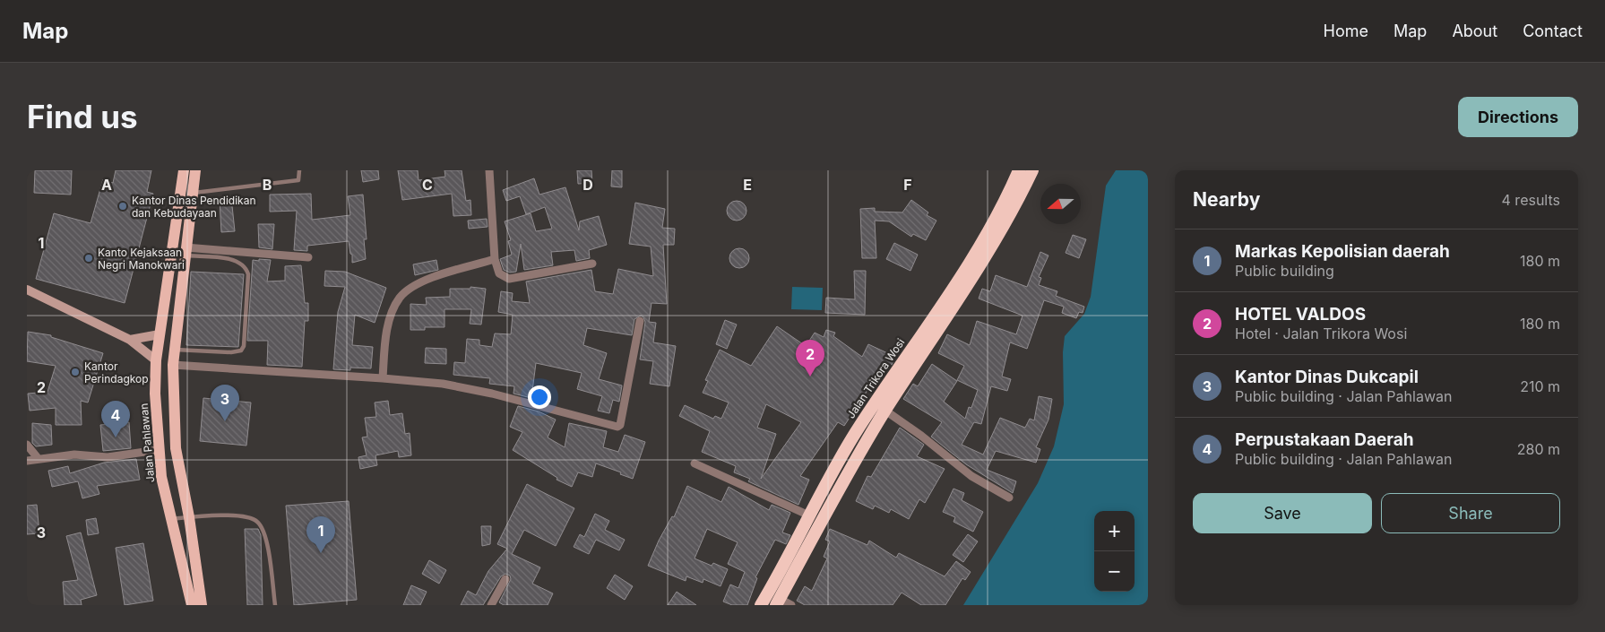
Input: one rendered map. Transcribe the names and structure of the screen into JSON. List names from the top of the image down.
{
  "streets": {
    "highway": ["Jalan Trikora Wosi"],
    "main road": ["Jalan Pahlawan"]
  },
  "places": ["Kantor Dinas Pendidikan dan Kebudayaan", "Kanto Kejaksaan Negri Manokwari", "Kantor Perindagkop"],
  "north": "left",
  "page": {
    "header": "Map",
    "nav": [
      "Home",
      "Map",
      "About",
      "Contact"
    ],
    "buttons": [
      "Directions",
      ["Save", "Share"]
    ],
    "title": "Find us",
    "heading": ["Nearby", "4 results"],
    "list": [
      {
        "mark": "1",
        "name": "Markas Kepolisian daerah",
        "note": "Public building",
        "value": "180 m"
      },
      {
        "mark": "2",
        "name": "HOTEL VALDOS",
        "note": "Hotel · Jalan Trikora Wosi",
        "value": "180 m"
      },
      {
        "mark": "3",
        "name": "Kantor Dinas Dukcapil",
        "note": "Public building · Jalan Pahlawan",
        "value": "210 m"
      },
      {
        "mark": "4",
        "name": "Perpustakaan Daerah",
        "note": "Public building · Jalan Pahlawan",
        "value": "280 m"
      }
    ],
    "pins": [
      "2",
      "3",
      "4",
      "1"
    ],
    "map_buttons": ["+", "−"]
  },
  "grid": {
    "columns": [
      "A",
      "B",
      "C",
      "D",
      "E",
      "F"
    ],
    "rows": ["1", "2", "3"]
  }
}
